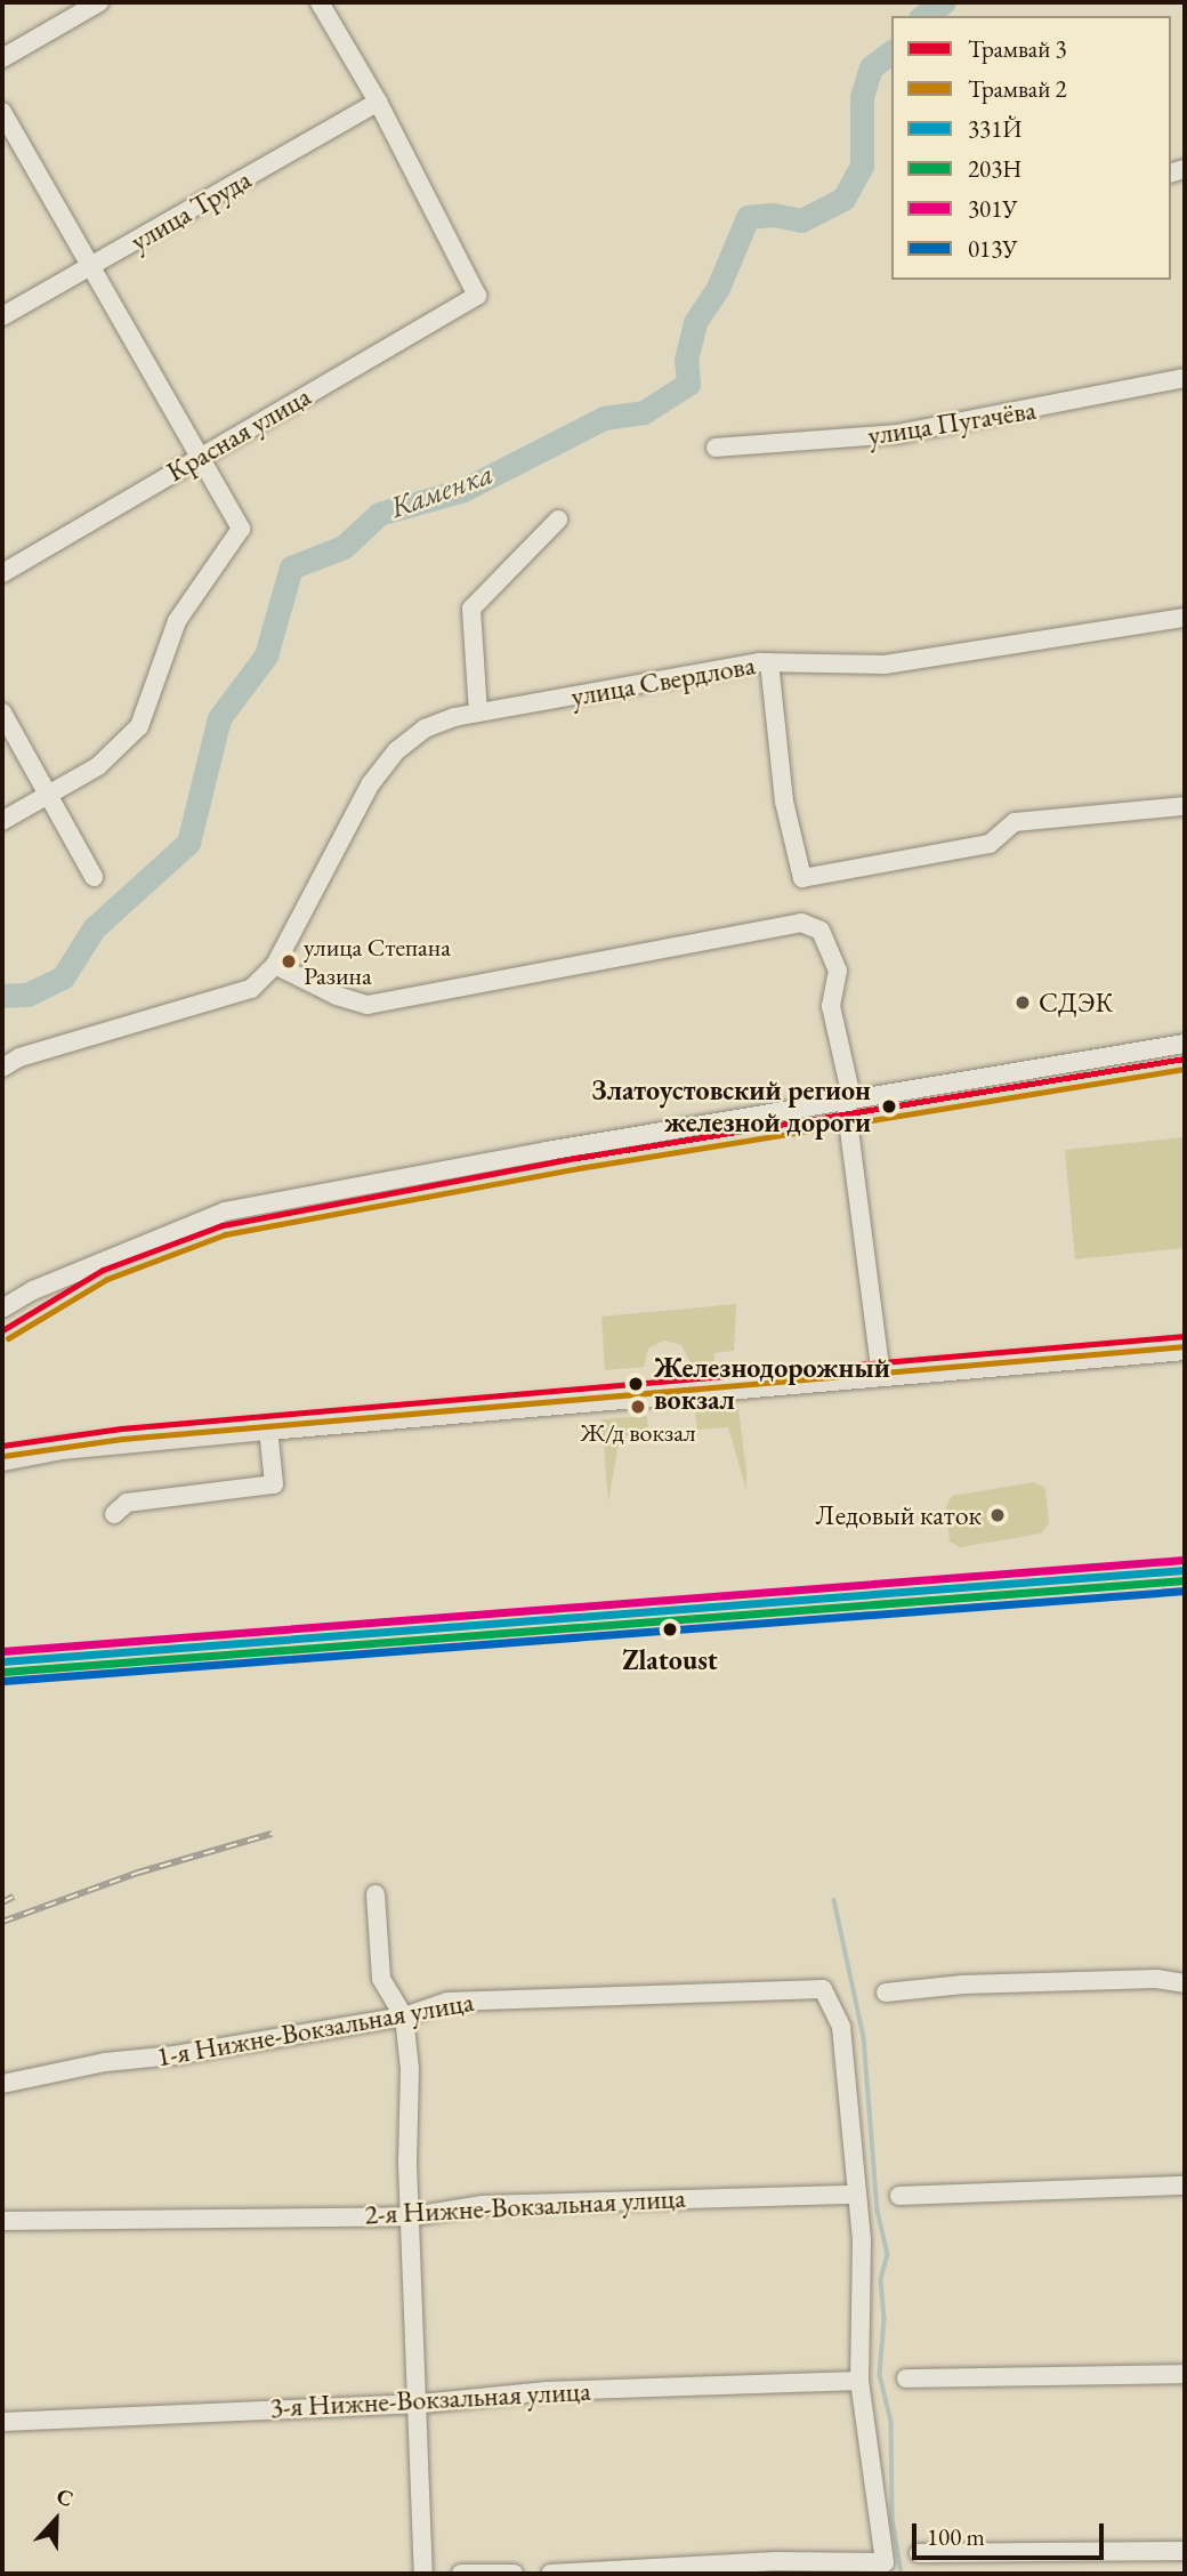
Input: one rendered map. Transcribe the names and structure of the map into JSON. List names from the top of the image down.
{
  "streets": {
    "street": [
      "улица Труда",
      "улица Пугачёва",
      "Красная улица",
      "улица Свердлова",
      "1-я Нижне-Вокзальная улица",
      "2-я Нижне-Вокзальная улица",
      "3-я Нижне-Вокзальная улица"
    ]
  },
  "crossings": [
    ["улица Труда", "Красная улица"],
    ["1-я Нижне-Вокзальная улица", "2-я Нижне-Вокзальная улица"]
  ],
  "water": ["Каменка"],
  "places": [
    "улица Степана Разина",
    "СДЭК",
    "Златоустовский регион железной дороги",
    "Железнодорожный вокзал",
    "Ж/д вокзал",
    "Ледовый каток",
    "Zlatoust"
  ],
  "lines": [
    "tram line 3",
    "tram line 2",
    "transit line 301У",
    "transit line 331Й",
    "transit line 203Н",
    "transit line 013У"
  ],
  "legend": [
    "Трамвай 3",
    "Трамвай 2",
    "331Й",
    "203Н",
    "301У",
    "013У"
  ],
  "scale_bar": "100 m",
  "north": "top"
}
